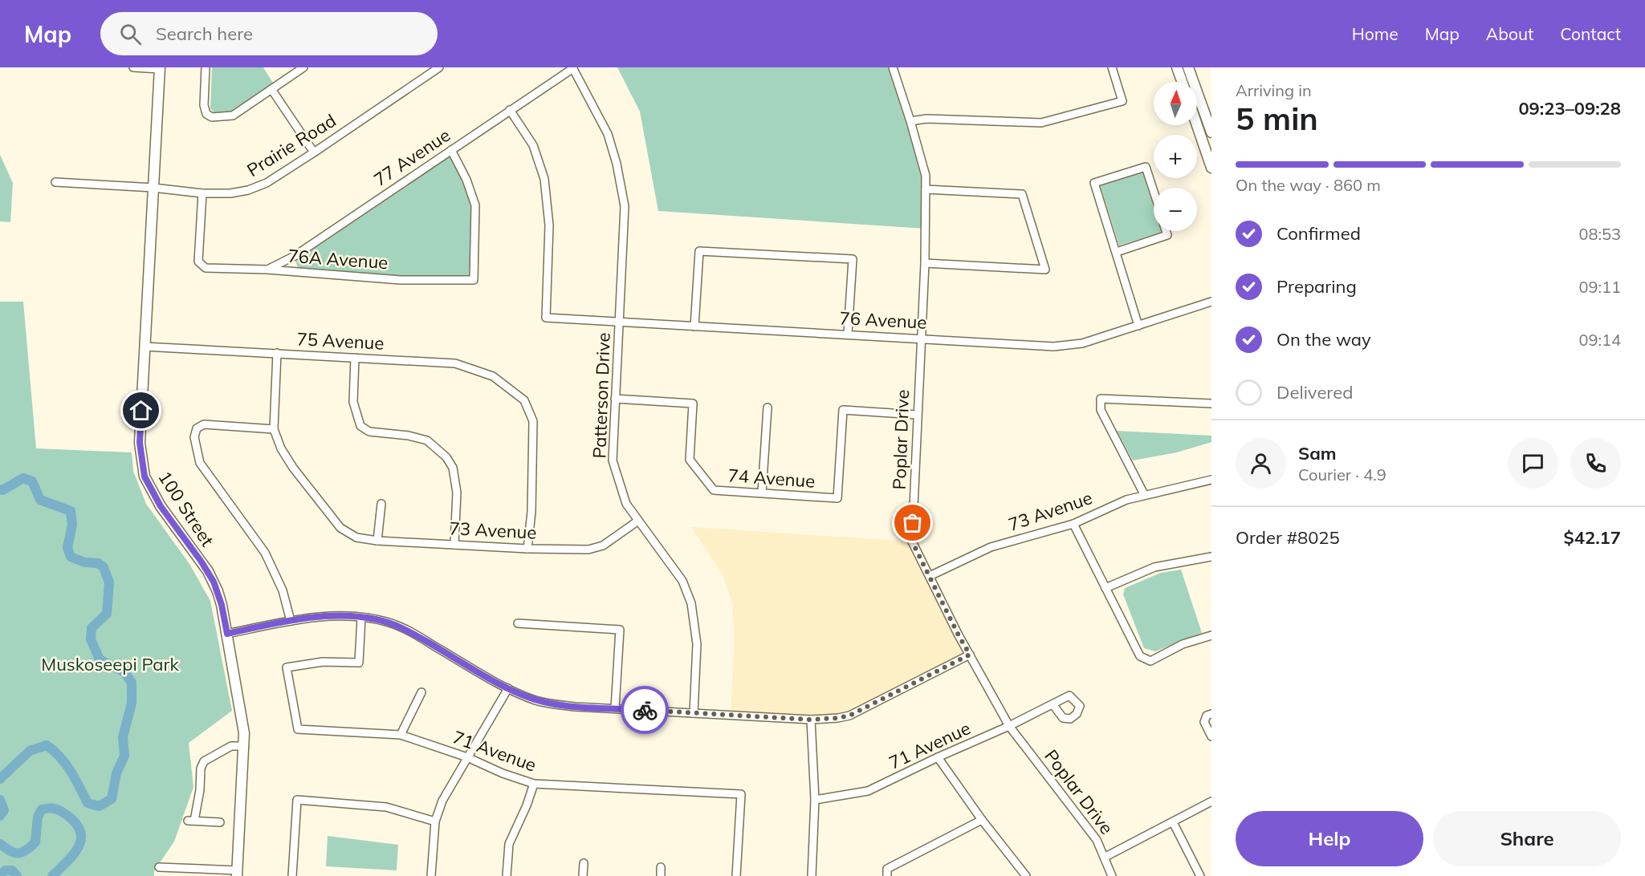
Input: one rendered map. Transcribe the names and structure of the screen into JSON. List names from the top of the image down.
{
  "streets": {
    "main road": ["100 Street"],
    "street": [
      "Prairie Road",
      "77 Avenue",
      "76A Avenue",
      "76 Avenue",
      "75 Avenue",
      "Patterson Drive",
      "Poplar Drive",
      "74 Avenue",
      "73 Avenue",
      "71 Avenue"
    ]
  },
  "crossings": [
    ["Prairie Road", "76A Avenue"],
    ["Prairie Road", "100 Street"],
    ["77 Avenue", "76A Avenue"],
    ["77 Avenue", "76 Avenue"],
    ["77 Avenue", "Patterson Drive"],
    ["76 Avenue", "Patterson Drive"],
    ["76 Avenue", "Poplar Drive"],
    ["75 Avenue", "100 Street"],
    ["75 Avenue", "73 Avenue"],
    ["Patterson Drive", "74 Avenue"],
    ["Patterson Drive", "73 Avenue"],
    ["Poplar Drive", "74 Avenue"],
    ["Poplar Drive", "73 Avenue"],
    ["Poplar Drive", "71 Avenue"]
  ],
  "parks": ["Muskoseepi Park"],
  "north": "top",
  "page": {
    "header": "Map",
    "search": "Search here",
    "nav": [
      "Home",
      "Map",
      "About",
      "Contact"
    ],
    "heading": ["5 min", "Arriving in", "09:23–09:28"],
    "panel": [
      "Sam",
      "Courier · 4.9",
      "Order #8025",
      "$42.17"
    ],
    "map_buttons": ["+", "−"],
    "bar": "On the way · 860 m",
    "list": [
      ["Confirmed", "08:53"],
      ["Preparing", "09:11"],
      ["On the way", "09:14"],
      "Delivered"
    ],
    "buttons": ["Help", "Share"]
  }
}
